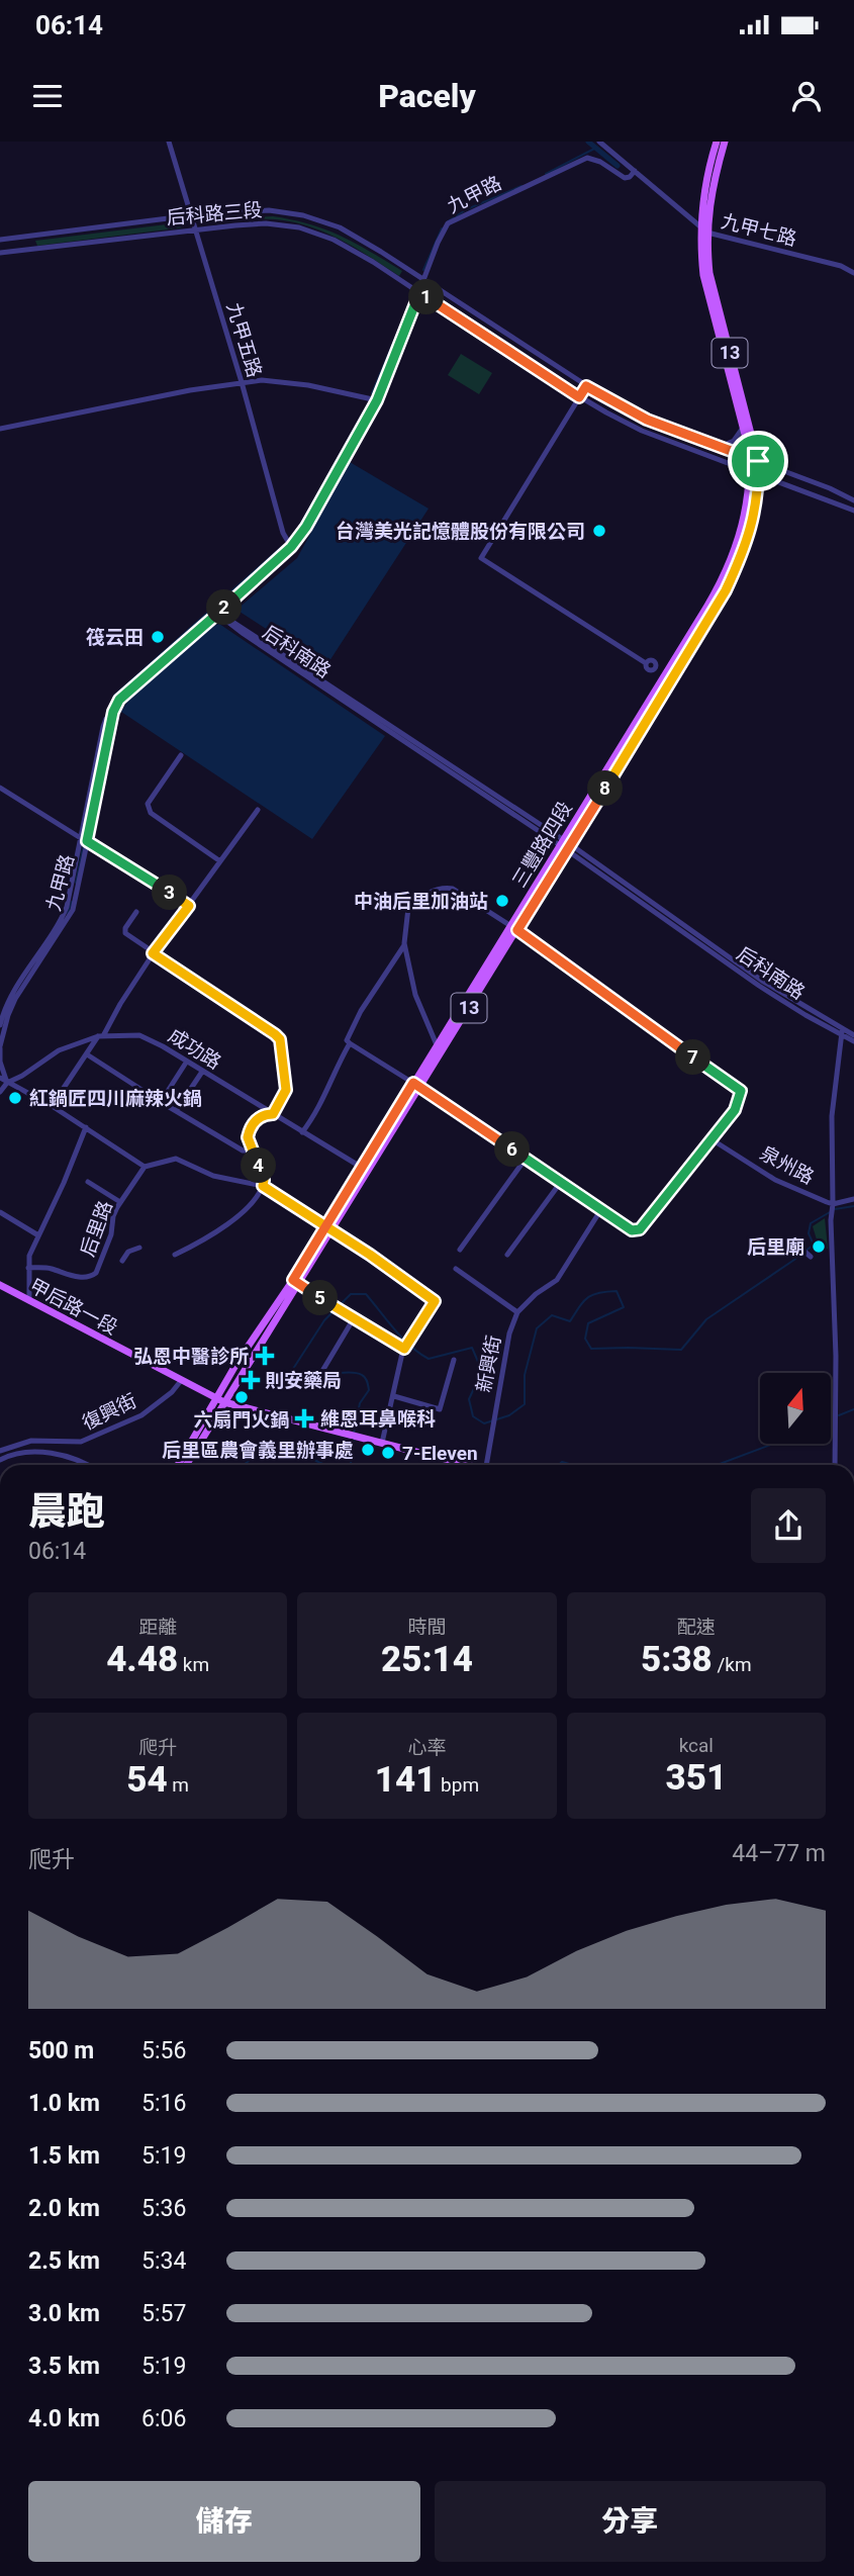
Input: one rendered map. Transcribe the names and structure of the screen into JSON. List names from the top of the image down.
{
  "streets": {
    "main road": ["13", "三豐路四段", "甲后路一段"],
    "street": [
      "九甲路",
      "后科路三段",
      "九甲七路",
      "九甲五路",
      "后科南路",
      "成功路",
      "泉州路",
      "后里路",
      "新興街",
      "復興街"
    ]
  },
  "crossings": [
    ["九甲路", "后科路三段"],
    ["九甲路", "九甲七路"],
    ["九甲路", "九甲五路"],
    ["九甲路", "后科南路"],
    ["九甲路", "成功路"],
    ["后科路三段", "九甲五路"],
    ["后科路三段", "三豐路四段"],
    ["九甲七路", "三豐路四段"],
    ["13", "三豐路四段"],
    ["13", "甲后路一段"],
    ["后科南路", "三豐路四段"],
    ["三豐路四段", "成功路"],
    ["三豐路四段", "甲后路一段"],
    ["甲后路一段", "復興街"]
  ],
  "places": {
    "other": [
      "台灣美光記憶體股份有限公司",
      "筏云田",
      "中油后里加油站",
      "紅鍋匠四川麻辣火鍋",
      "后里廟",
      "六扇門火鍋",
      "后里區農會義里辦事處",
      "7-Eleven"
    ],
    "health": ["弘恩中醫診所", "則安藥局", "維恩耳鼻喉科"]
  },
  "north": "top",
  "page": {
    "status": "06:14",
    "header": "Pacely",
    "pins": [
      "1",
      "2",
      "8",
      "3",
      "7",
      "6",
      "4",
      "5"
    ],
    "heading": ["晨跑", "06:14"],
    "stats": [
      ["距離", "4.48 km"],
      ["時間", "25:14"],
      ["配速", "5:38 /km"],
      ["爬升", "54 m"],
      ["心率", "141 bpm"],
      ["kcal", "351"]
    ],
    "chart": ["爬升", "44–77 m"],
    "list": [
      {
        "name": "500 m",
        "note": "5:56"
      },
      {
        "name": "1.0 km",
        "note": "5:16"
      },
      {
        "name": "1.5 km",
        "note": "5:19"
      },
      {
        "name": "2.0 km",
        "note": "5:36"
      },
      {
        "name": "2.5 km",
        "note": "5:34"
      },
      {
        "name": "3.0 km",
        "note": "5:57"
      },
      {
        "name": "3.5 km",
        "note": "5:19"
      },
      {
        "name": "4.0 km",
        "note": "6:06"
      }
    ],
    "buttons": ["儲存", "分享"]
  }
}
